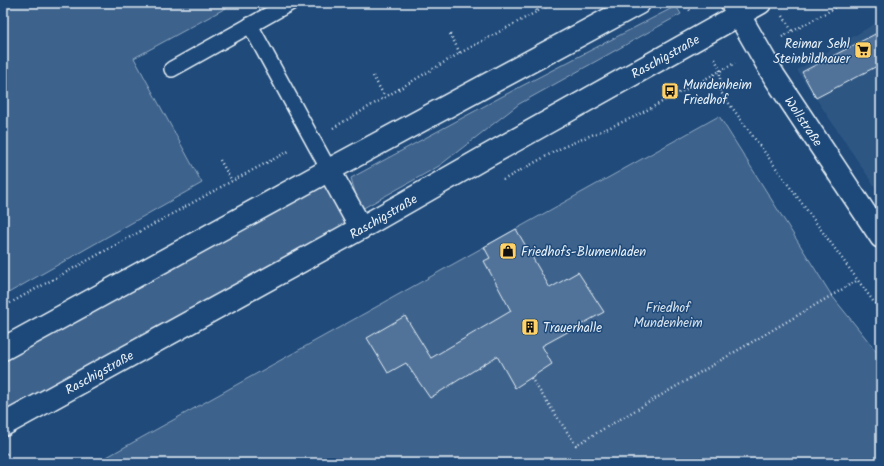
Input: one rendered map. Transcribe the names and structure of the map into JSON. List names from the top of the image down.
{
  "streets": {
    "street": ["Raschigstraße", "Wollstraße"]
  },
  "crossings": [
    ["Raschigstraße", "Wollstraße"]
  ],
  "parks": ["Friedhof Mundenheim"],
  "places": {
    "supermarket": ["Reimar Sehl Steinbildhauer"],
    "bus stop": ["Mundenheim Friedhof"],
    "shop": ["Friedhofs-Blumenladen"],
    "building": ["Trauerhalle"]
  }
}
